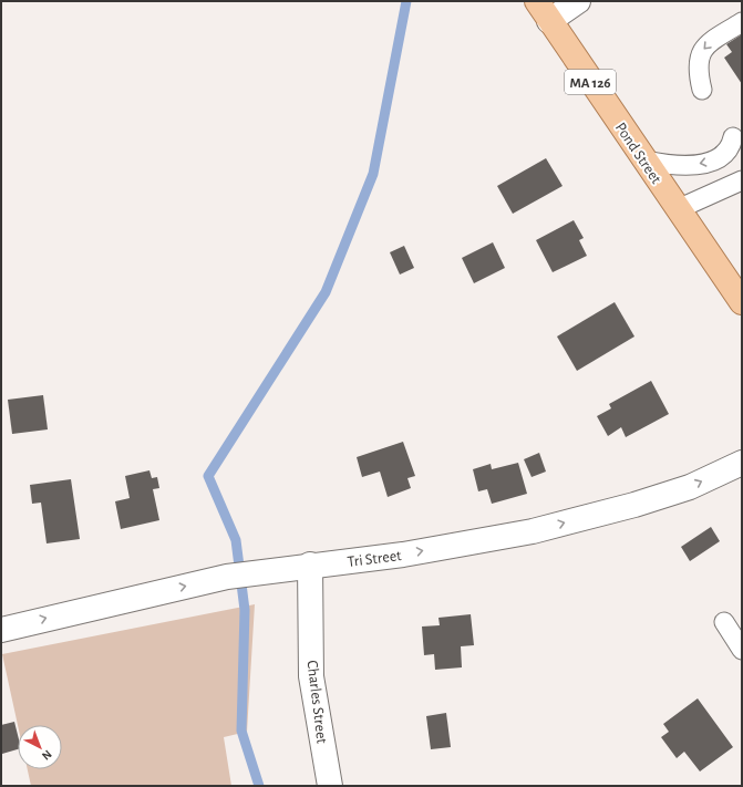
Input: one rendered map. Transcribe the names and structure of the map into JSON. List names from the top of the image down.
{
  "streets": {
    "main road": ["MA 126", "Pond Street"],
    "street": ["Tri Street", "Charles Street"]
  },
  "crossings": [
    ["Tri Street", "Charles Street"]
  ],
  "one_way": ["Tri Street"],
  "north": "bottom right"
}
